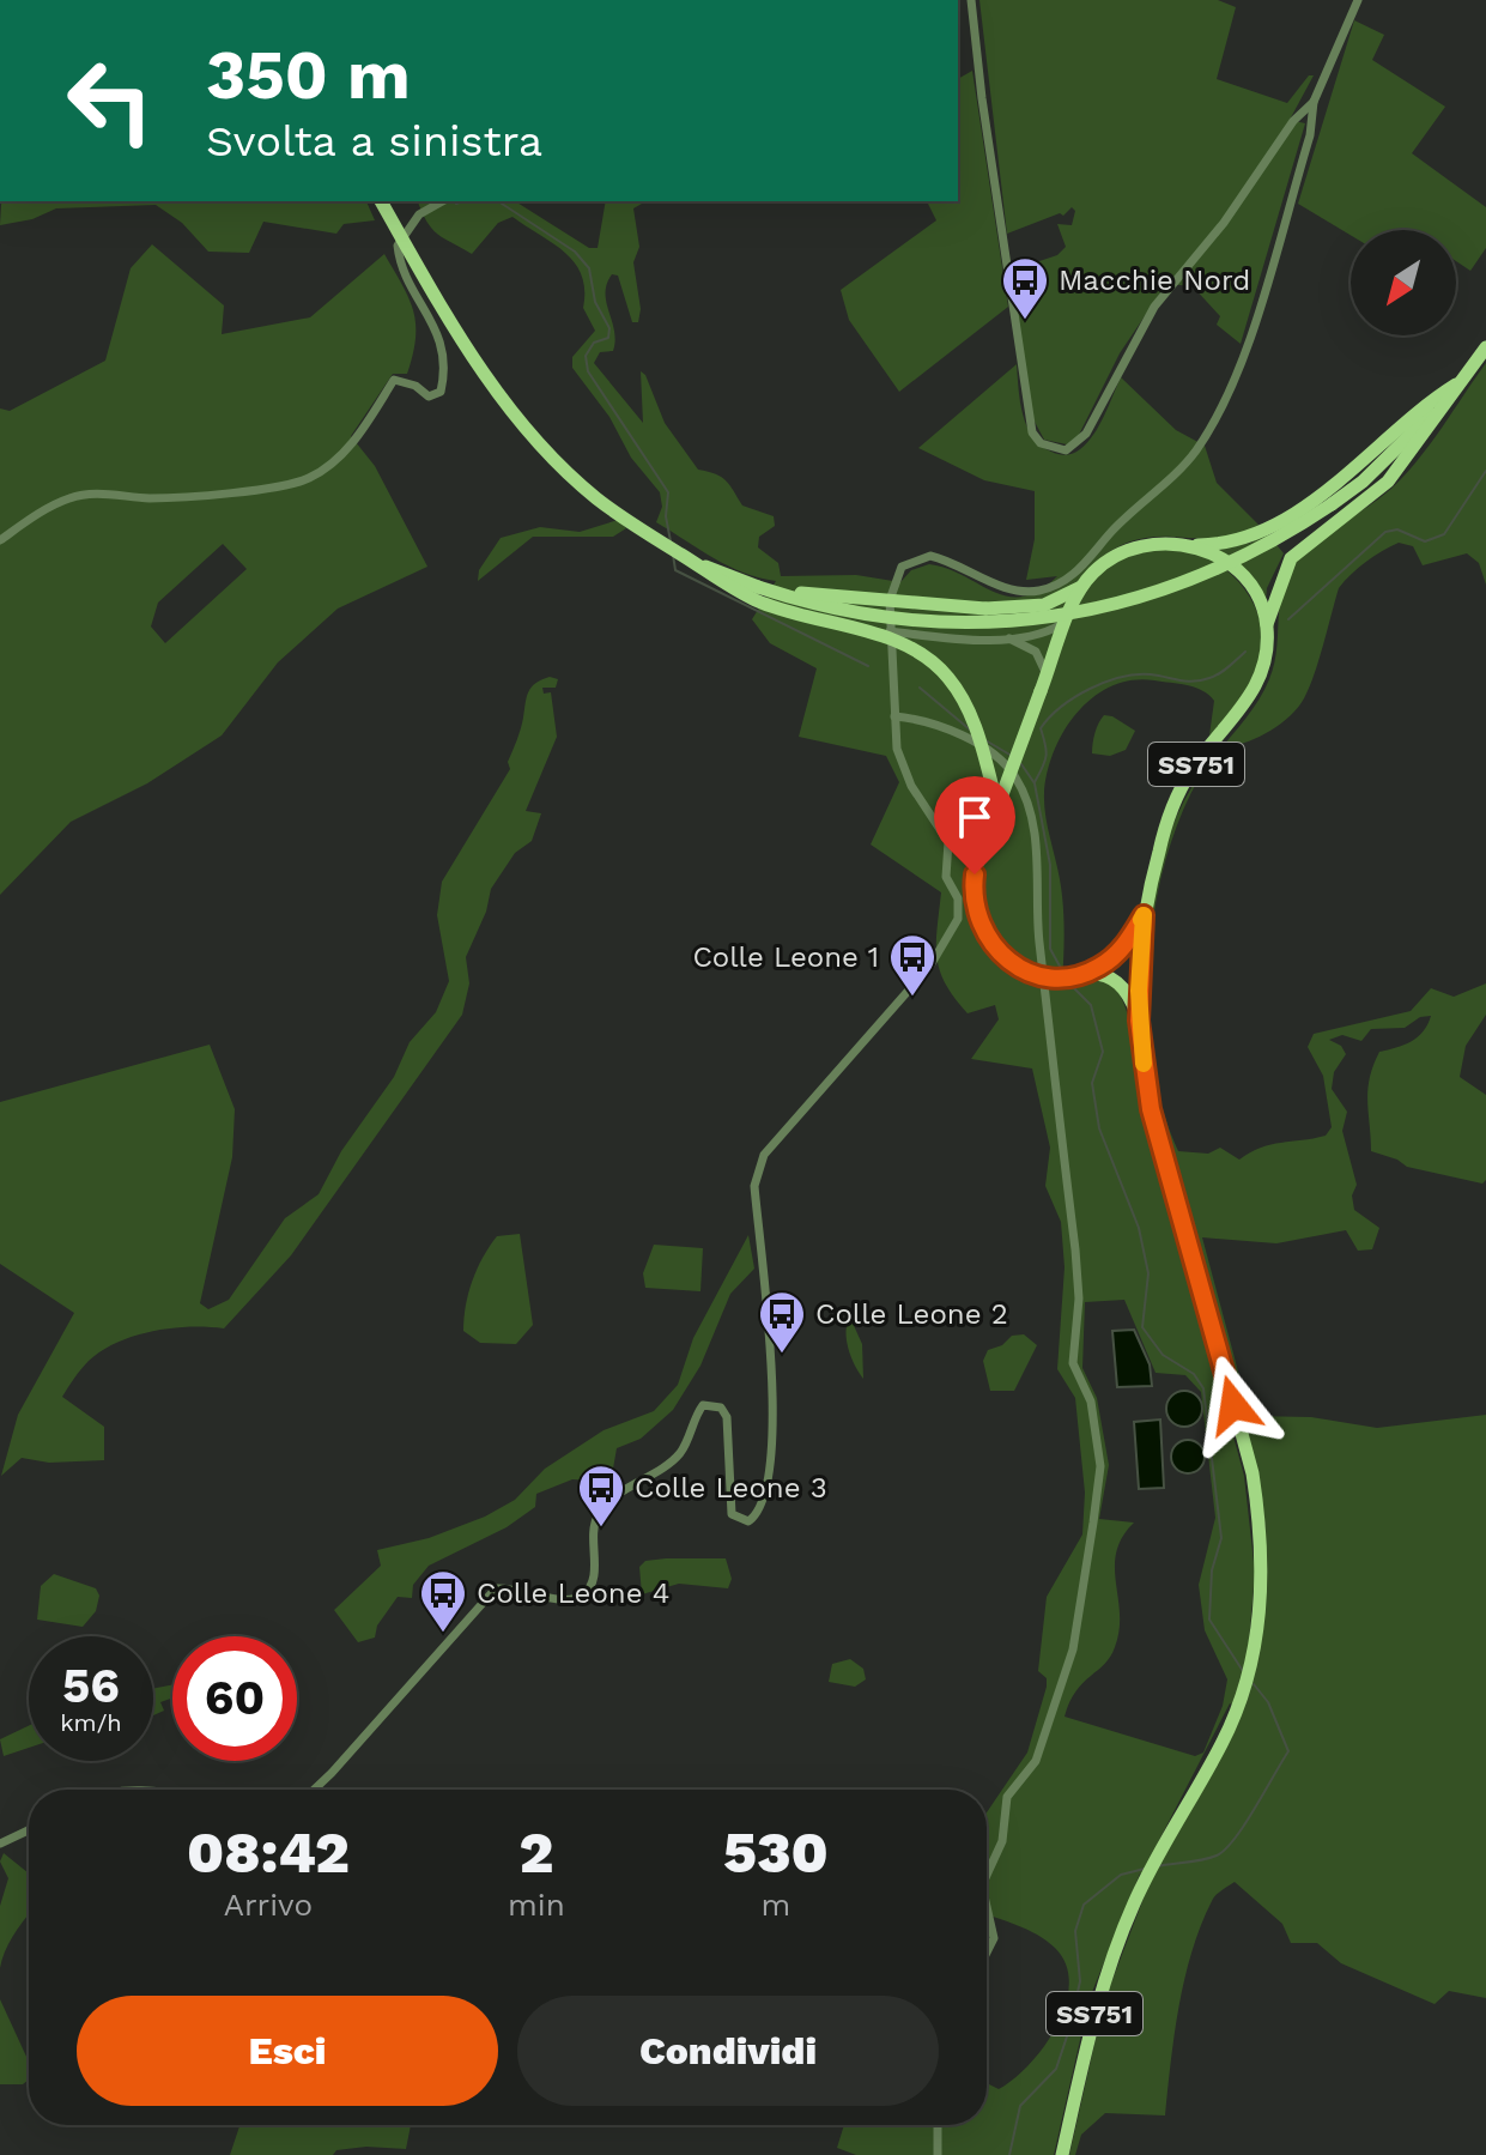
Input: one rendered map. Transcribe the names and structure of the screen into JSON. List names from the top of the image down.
{
  "streets": {
    "main road": ["SS751"]
  },
  "places": {
    "bus stop": [
      "Macchie Nord",
      "Colle Leone 1",
      "Colle Leone 2",
      "Colle Leone 3",
      "Colle Leone 4"
    ]
  },
  "north": "bottom left",
  "page": {
    "turn": ["350 m", "Svolta a sinistra"],
    "speed": "56 km/h",
    "limit": "60",
    "eta": [
      "08:42",
      "Arrivo",
      "2",
      "min",
      "530",
      "m"
    ],
    "buttons": ["Esci", "Condividi"]
  }
}
